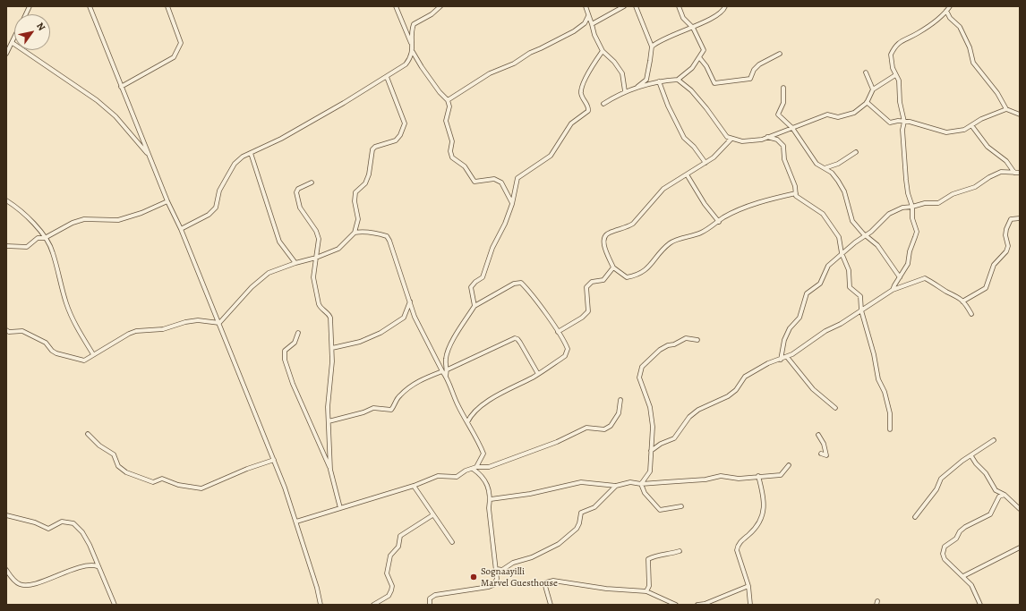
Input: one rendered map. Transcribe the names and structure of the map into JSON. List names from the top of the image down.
{
  "places": ["Sognaayilli Marvel Guesthouse"],
  "north": "top right"
}
